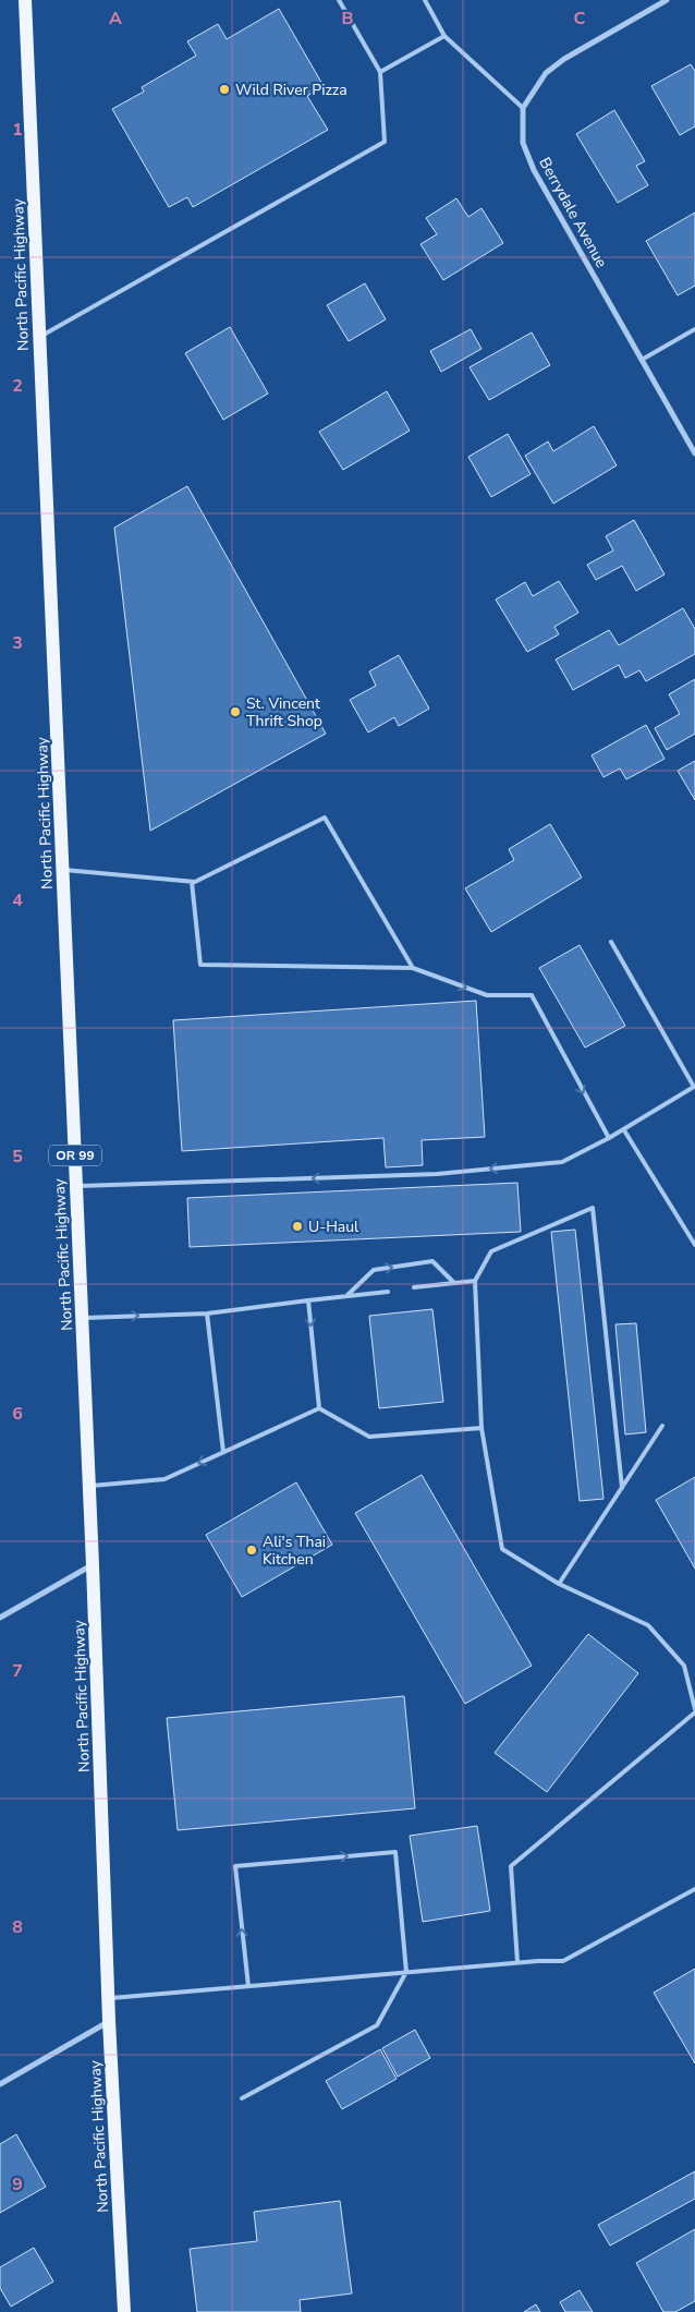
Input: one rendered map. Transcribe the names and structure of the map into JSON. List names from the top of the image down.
{
  "streets": {
    "main road": ["North Pacific Highway", "OR 99"],
    "street": ["Berrydale Avenue"]
  },
  "places": [
    "Wild River Pizza",
    "St. Vincent Thrift Shop",
    "U-Haul",
    "Ali's Thai Kitchen"
  ],
  "grid": {
    "columns": ["A", "B", "C"],
    "rows": [
      "1",
      "2",
      "3",
      "4",
      "5",
      "6",
      "7",
      "8",
      "9"
    ]
  }
}
